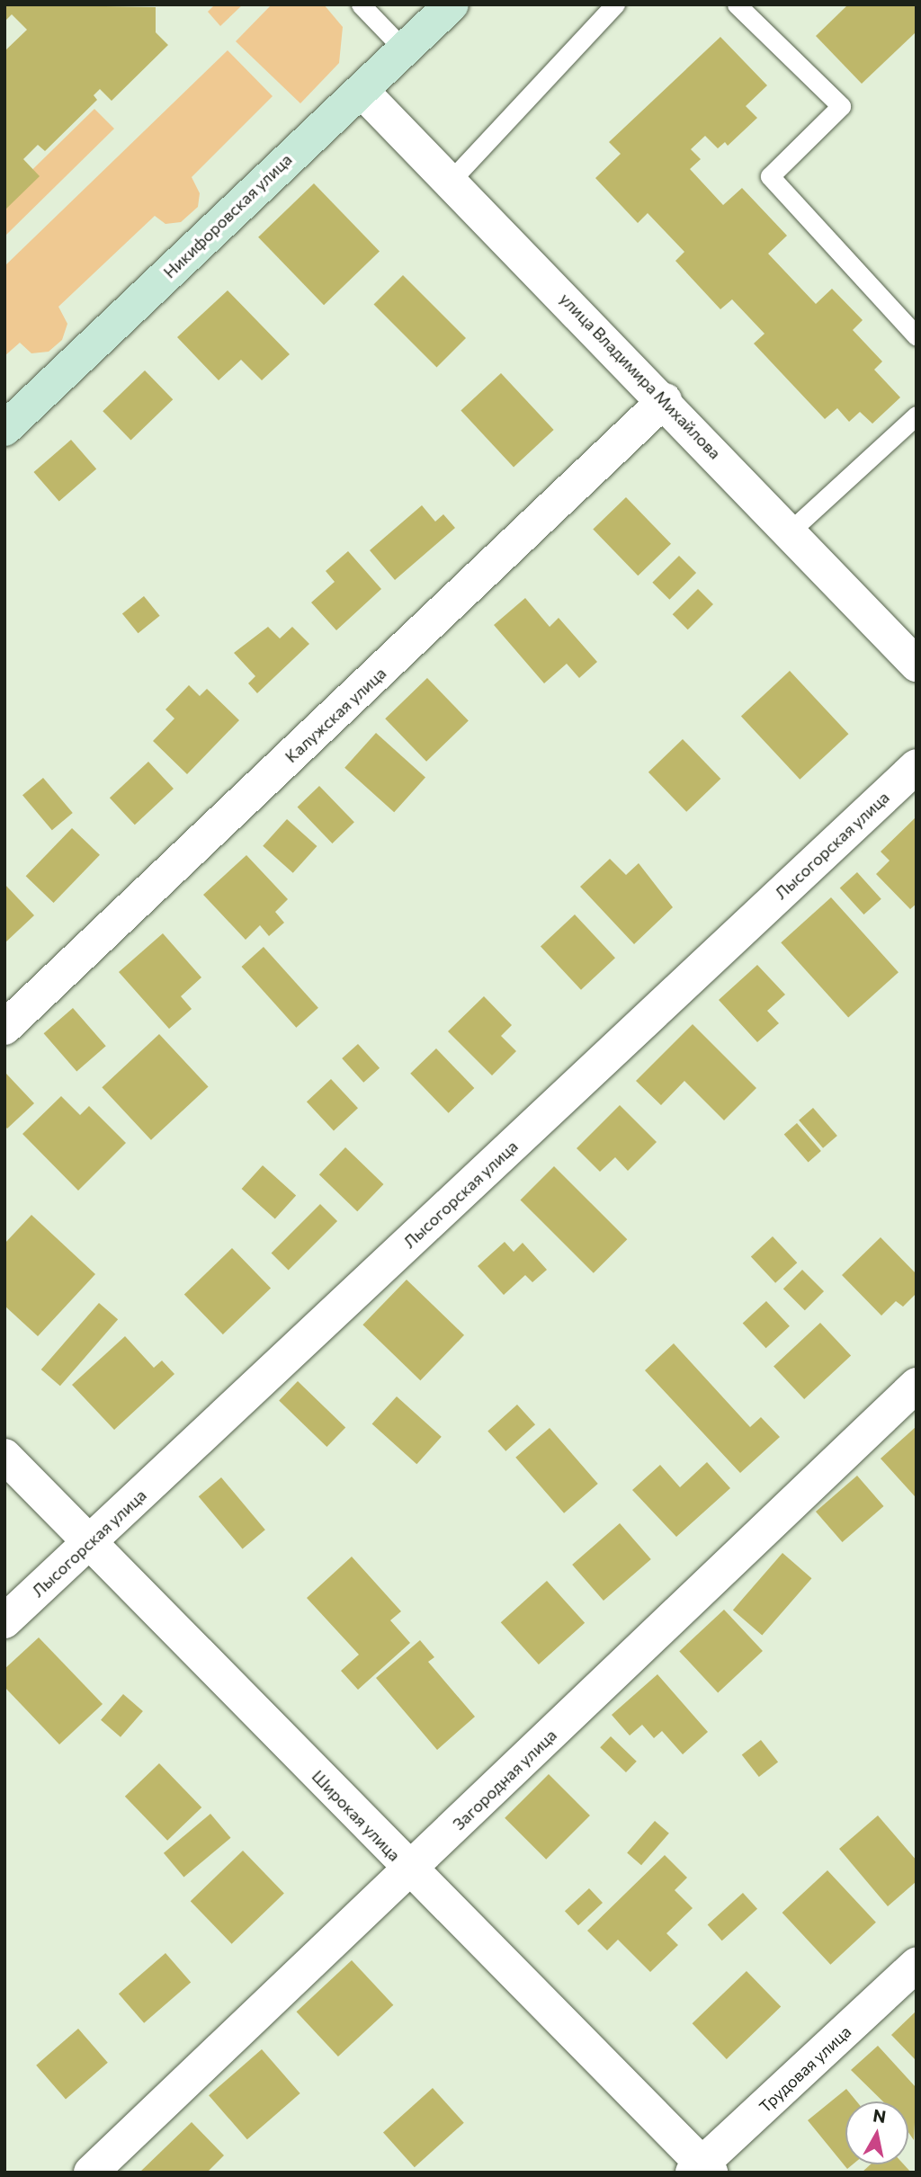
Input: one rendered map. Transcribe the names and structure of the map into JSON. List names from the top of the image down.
{
  "streets": {
    "main road": ["Никифоровская улица"],
    "street": [
      "улица Владимира Михайлова",
      "Калужская улица",
      "Лысогорская улица",
      "Загородная улица",
      "Широкая улица",
      "Трудовая улица"
    ]
  },
  "crossings": [
    ["Никифоровская улица", "улица Владимира Михайлова"],
    ["улица Владимира Михайлова", "Калужская улица"],
    ["Лысогорская улица", "Широкая улица"],
    ["Загородная улица", "Широкая улица"],
    ["Широкая улица", "Трудовая улица"]
  ],
  "north": "top"
}
